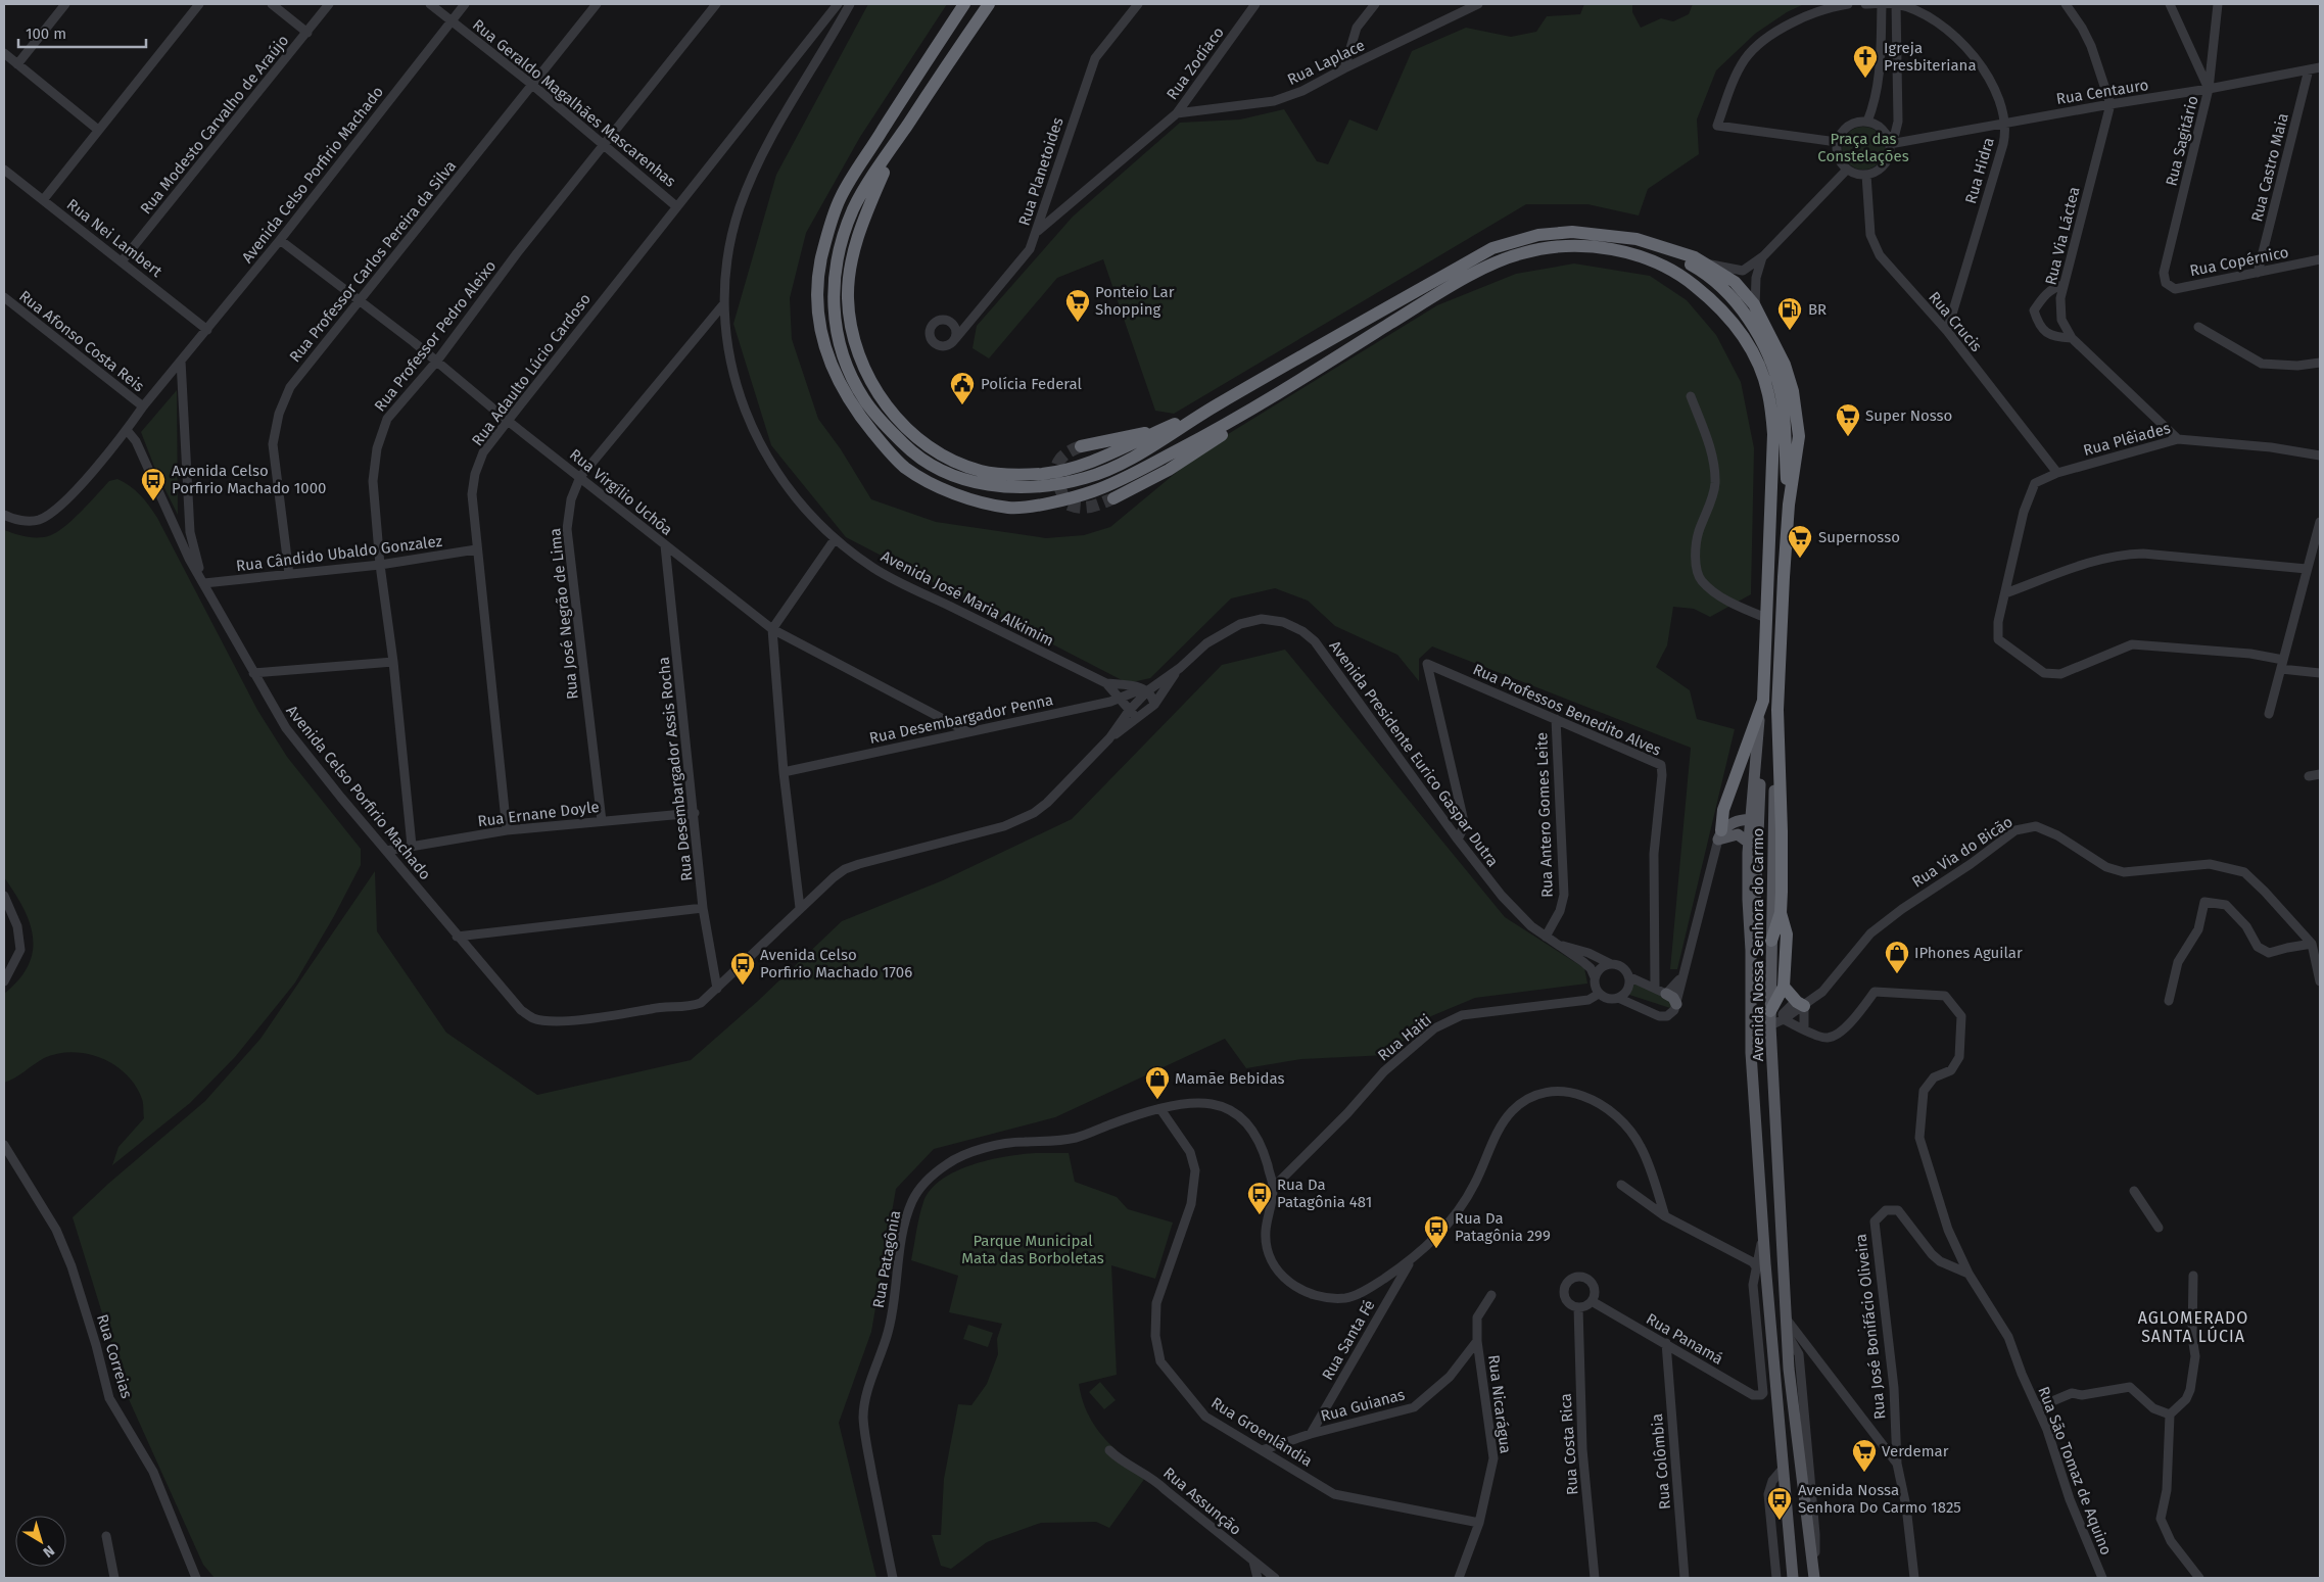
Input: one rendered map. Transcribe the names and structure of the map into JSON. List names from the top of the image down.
{
  "streets": {
    "main road": ["Avenida Nossa Senhora do Carmo"],
    "street": [
      "Rua Laplace",
      "Rua Zodíaco",
      "Rua Centauro",
      "Rua Geraldo Magalhães Mascarenhas",
      "Rua Modesto Carvalho de Araújo",
      "Rua Sagitário",
      "Rua Castro Maia",
      "Rua Hidra",
      "Rua Planetoides",
      "Avenida Celso Porfirio Machado",
      "Rua Via Láctea",
      "Rua Nei Lambert",
      "Rua Professor Carlos Pereira da Silva",
      "Rua Copérnico",
      "Rua Crucis",
      "Rua Professor Pedro Aleixo",
      "Rua Afonso Costa Reis",
      "Rua Adaulto Lúcio Cardoso",
      "Rua Plêiades",
      "Rua Virgílio Uchôa",
      "Rua Cândido Ubaldo Gonzalez",
      "Avenida José Maria Alkimim",
      "Rua José Negrão de Lima",
      "Rua Professos Benedito Alves",
      "Rua Desembargador Penna",
      "Avenida Presidente Eurico Gaspar Dutra",
      "Rua Desembargador Assis Rocha",
      "Rua Ernane Doyle",
      "Rua Antero Gomes Leite",
      "Rua Via do Bicão",
      "Rua Haiti",
      "Rua Patagônia",
      "Rua José Bonifácio Oliveira",
      "Rua Panamá",
      "Rua Santa Fé",
      "Rua Correias",
      "Rua Nicarágua",
      "Rua Guianas",
      "Rua Groenlândia",
      "Rua Costa Rica",
      "Rua Colômbia",
      "Rua São Tomaz de Aquino",
      "Rua Assunção"
    ]
  },
  "crossings": [
    ["Rua Laplace", "Rua Zodíaco"],
    ["Rua Zodíaco", "Rua Planetoides"],
    ["Rua Centauro", "Rua Sagitário"],
    ["Rua Centauro", "Rua Castro Maia"],
    ["Rua Centauro", "Rua Hidra"],
    ["Rua Centauro", "Rua Via Láctea"],
    ["Rua Centauro", "Rua Crucis"],
    ["Rua Geraldo Magalhães Mascarenhas", "Avenida Celso Porfirio Machado"],
    ["Rua Geraldo Magalhães Mascarenhas", "Rua Professor Carlos Pereira da Silva"],
    ["Rua Geraldo Magalhães Mascarenhas", "Rua Professor Pedro Aleixo"],
    ["Rua Geraldo Magalhães Mascarenhas", "Rua Adaulto Lúcio Cardoso"],
    ["Rua Modesto Carvalho de Araújo", "Rua Nei Lambert"],
    ["Rua Sagitário", "Rua Copérnico"],
    ["Rua Castro Maia", "Rua Copérnico"],
    ["Rua Hidra", "Rua Crucis"],
    ["Avenida Celso Porfirio Machado", "Rua Nei Lambert"],
    ["Avenida Celso Porfirio Machado", "Rua Afonso Costa Reis"],
    ["Avenida Celso Porfirio Machado", "Rua Virgílio Uchôa"],
    ["Avenida Celso Porfirio Machado", "Rua Cândido Ubaldo Gonzalez"],
    ["Avenida Celso Porfirio Machado", "Avenida Presidente Eurico Gaspar Dutra"],
    ["Avenida Celso Porfirio Machado", "Rua Ernane Doyle"],
    ["Rua Via Láctea", "Rua Plêiades"],
    ["Rua Professor Carlos Pereira da Silva", "Rua Virgílio Uchôa"],
    ["Rua Professor Carlos Pereira da Silva", "Rua Cândido Ubaldo Gonzalez"],
    ["Rua Crucis", "Rua Plêiades"],
    ["Rua Professor Pedro Aleixo", "Rua Virgílio Uchôa"],
    ["Rua Professor Pedro Aleixo", "Rua Cândido Ubaldo Gonzalez"],
    ["Rua Professor Pedro Aleixo", "Rua Ernane Doyle"],
    ["Rua Adaulto Lúcio Cardoso", "Rua Virgílio Uchôa"],
    ["Rua Adaulto Lúcio Cardoso", "Rua Cândido Ubaldo Gonzalez"],
    ["Rua Adaulto Lúcio Cardoso", "Rua Ernane Doyle"],
    ["Rua Virgílio Uchôa", "Rua José Negrão de Lima"],
    ["Rua Virgílio Uchôa", "Rua Desembargador Penna"],
    ["Rua Virgílio Uchôa", "Rua Desembargador Assis Rocha"],
    ["Avenida José Maria Alkimim", "Rua José Negrão de Lima"],
    ["Avenida José Maria Alkimim", "Rua Desembargador Penna"],
    ["Avenida José Maria Alkimim", "Avenida Presidente Eurico Gaspar Dutra"],
    ["Rua José Negrão de Lima", "Rua Ernane Doyle"],
    ["Rua Professos Benedito Alves", "Avenida Presidente Eurico Gaspar Dutra"],
    ["Rua Professos Benedito Alves", "Rua Antero Gomes Leite"],
    ["Rua Desembargador Penna", "Avenida Presidente Eurico Gaspar Dutra"],
    ["Avenida Presidente Eurico Gaspar Dutra", "Rua Desembargador Assis Rocha"],
    ["Avenida Presidente Eurico Gaspar Dutra", "Rua Antero Gomes Leite"],
    ["Avenida Presidente Eurico Gaspar Dutra", "Rua Haiti"],
    ["Rua Desembargador Assis Rocha", "Rua Ernane Doyle"],
    ["Rua Via do Bicão", "Avenida Nossa Senhora do Carmo"],
    ["Avenida Nossa Senhora do Carmo", "Rua Panamá"],
    ["Rua Haiti", "Rua Patagônia"],
    ["Rua Patagônia", "Rua Santa Fé"],
    ["Rua Patagônia", "Rua Groenlândia"],
    ["Rua José Bonifácio Oliveira", "Rua São Tomaz de Aquino"],
    ["Rua Panamá", "Rua Costa Rica"],
    ["Rua Panamá", "Rua Colômbia"],
    ["Rua Santa Fé", "Rua Guianas"],
    ["Rua Nicarágua", "Rua Guianas"],
    ["Rua Nicarágua", "Rua Groenlândia"],
    ["Rua Guianas", "Rua Groenlândia"]
  ],
  "districts": ["AGLOMERADO SANTA LÚCIA"],
  "parks": ["Praça das Constelações", "Parque Municipal Mata das Borboletas"],
  "places": {
    "church": ["Igreja Presbiteriana"],
    "supermarket": [
      "Ponteio Lar Shopping",
      "Super Nosso",
      "Supernosso",
      "Verdemar"
    ],
    "fuel station": ["BR"],
    "public building": ["Polícia Federal"],
    "bus stop": [
      "Avenida Celso Porfirio Machado 1000",
      "Avenida Celso Porfirio Machado 1706",
      "Rua Da Patagônia 481",
      "Rua Da Patagônia 299",
      "Avenida Nossa Senhora Do Carmo 1825"
    ],
    "shop": ["IPhones Aguilar", "Mamãe Bebidas"]
  },
  "scale_bar": "100 m",
  "north": "bottom right"
}
